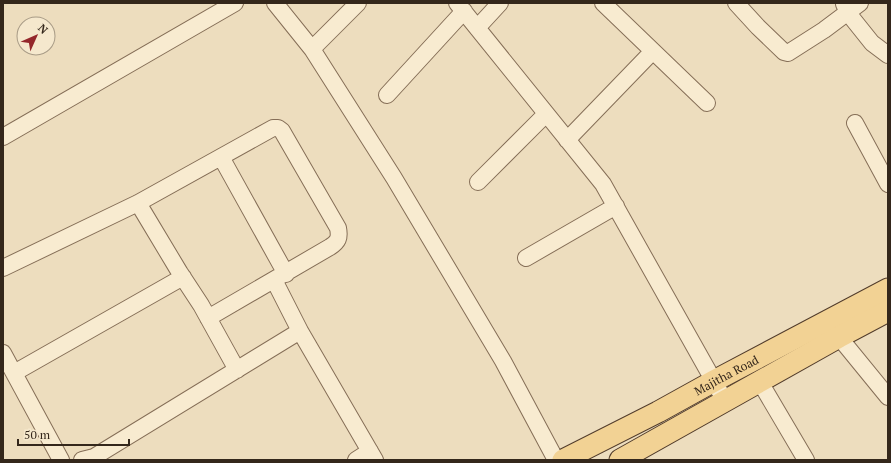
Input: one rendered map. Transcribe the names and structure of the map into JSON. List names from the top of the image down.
{
  "streets": {
    "main road": ["Majitha Road"]
  },
  "scale_bar": "50 m",
  "north": "top right"
}
